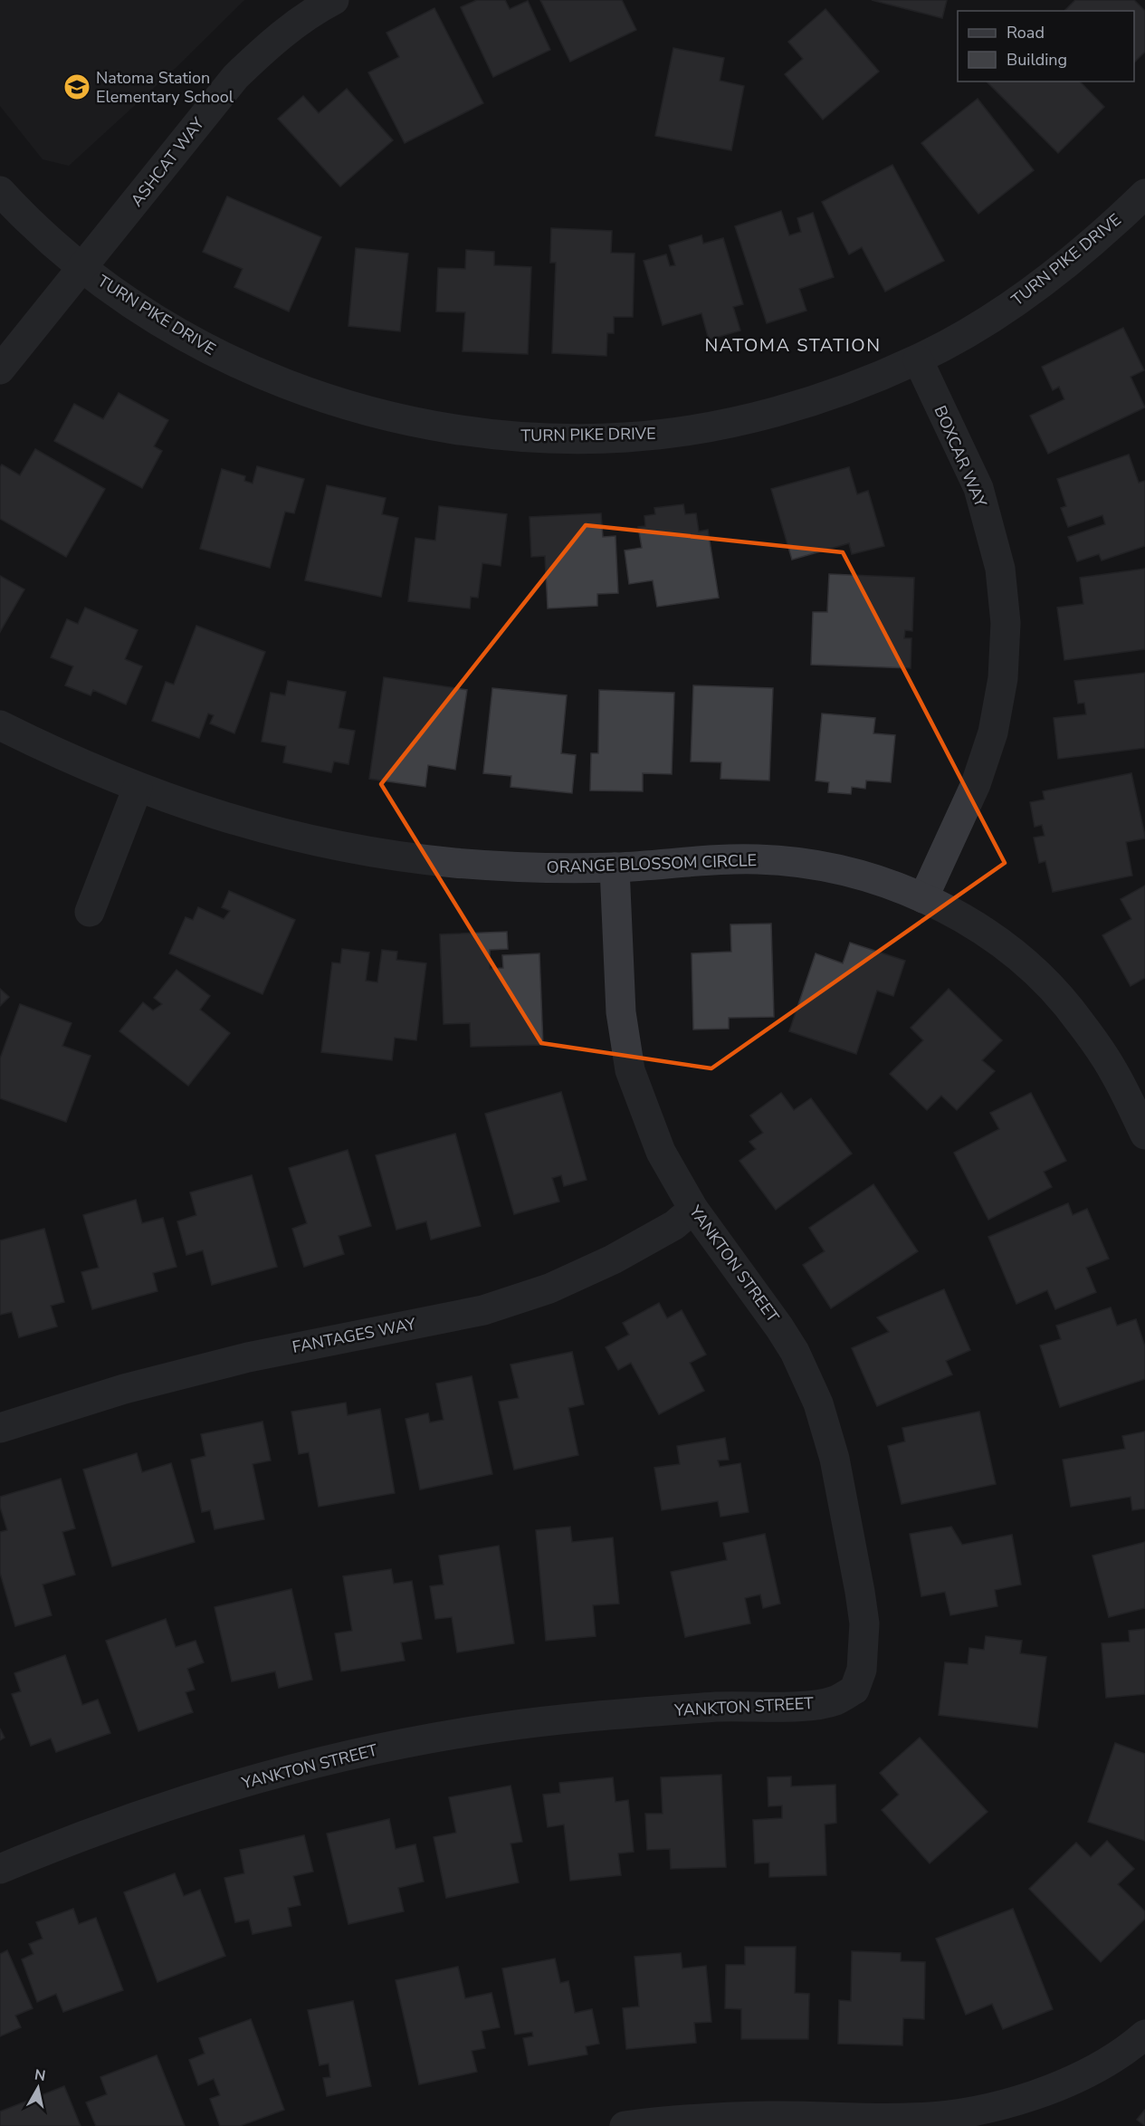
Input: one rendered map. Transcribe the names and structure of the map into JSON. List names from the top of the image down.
{
  "streets": {
    "street": [
      "ASHCAT WAY",
      "TURN PIKE DRIVE",
      "BOXCAR WAY",
      "ORANGE BLOSSOM CIRCLE",
      "YANKTON STREET",
      "FANTAGES WAY"
    ]
  },
  "crossings": [
    ["ASHCAT WAY", "TURN PIKE DRIVE"],
    ["TURN PIKE DRIVE", "BOXCAR WAY"],
    ["BOXCAR WAY", "ORANGE BLOSSOM CIRCLE"],
    ["ORANGE BLOSSOM CIRCLE", "YANKTON STREET"],
    ["YANKTON STREET", "FANTAGES WAY"]
  ],
  "districts": ["NATOMA STATION"],
  "places": {
    "school or university": ["Natoma Station Elementary School"]
  },
  "legend": ["Road", "Building"],
  "north": "top"
}
